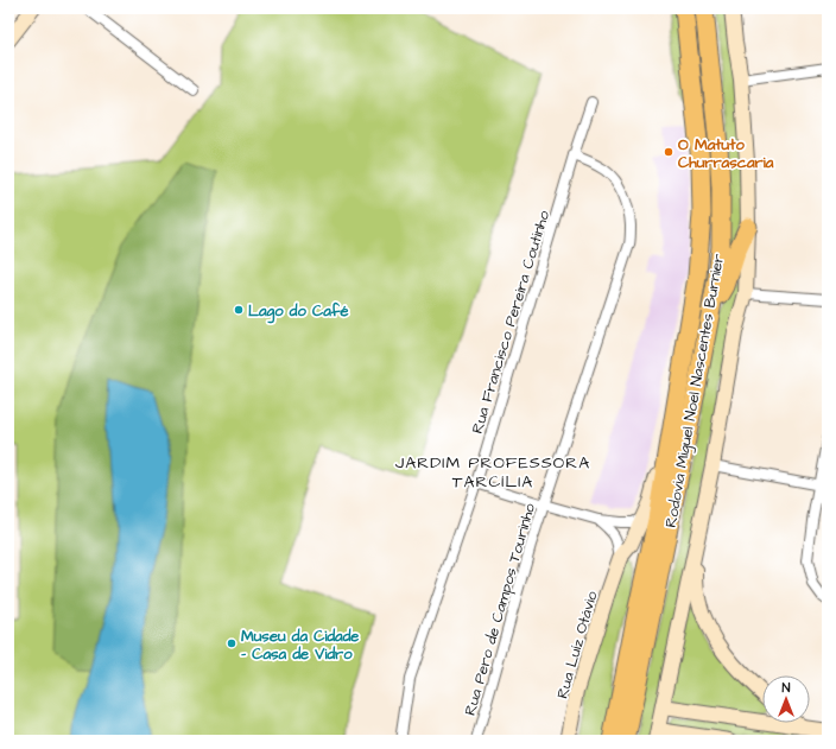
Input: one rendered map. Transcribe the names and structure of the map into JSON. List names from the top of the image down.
{
  "streets": {
    "highway": ["Rodovia Miguel Noel Nascentes Burnier"],
    "street": ["Rua Francisco Pereira Coutinho", "Rua Pero de Campos Tourinho", "Rua Luíz Otávio"]
  },
  "crossings": [
    ["Rua Francisco Pereira Coutinho", "Rua Pero de Campos Tourinho"],
    ["Rodovia Miguel Noel Nascentes Burnier", "Rua Luíz Otávio"]
  ],
  "districts": ["JARDIM PROFESSORA TARCÍLIA"],
  "places": ["O Matuto Churrascaria", "Lago do Café", "Museu da Cidade - Casa de Vidro"],
  "north": "top"
}
